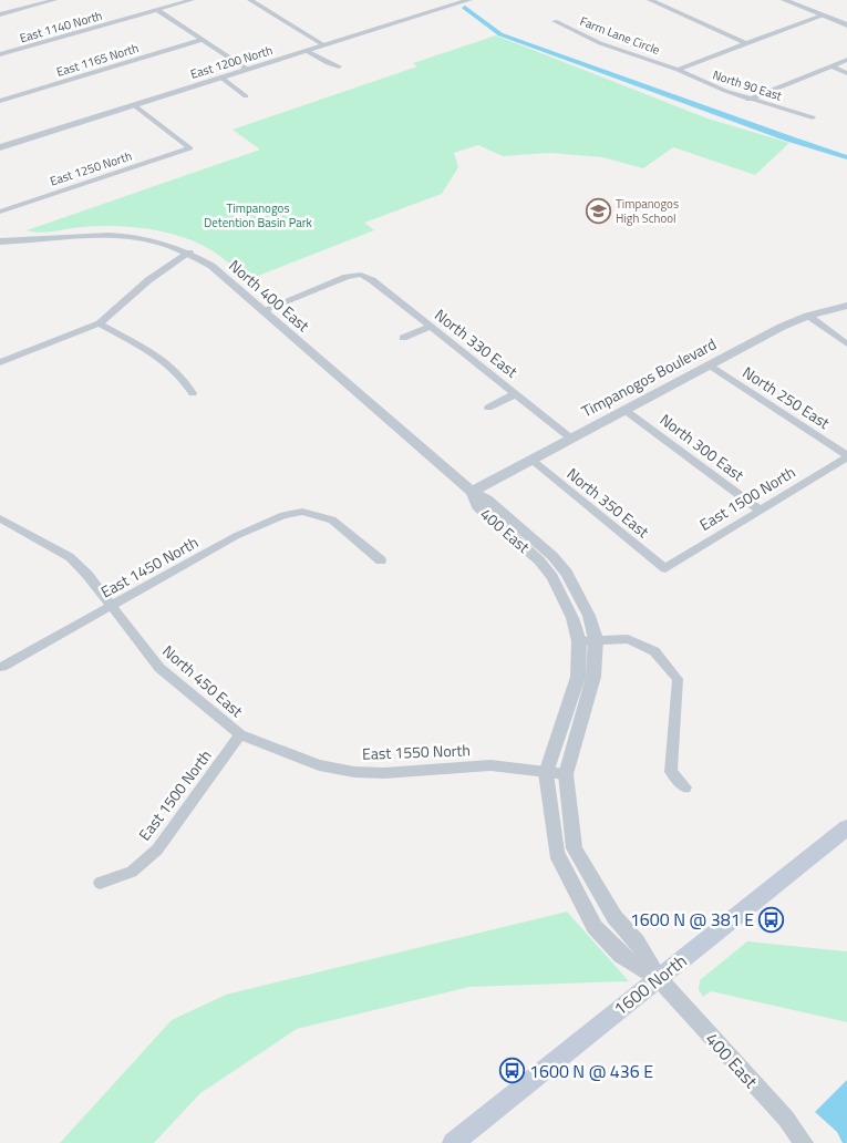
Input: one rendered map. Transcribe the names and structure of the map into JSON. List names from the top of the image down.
{
  "streets": {
    "main road": ["1600 North"],
    "street": [
      "East 1140 North",
      "Farm Lane Circle",
      "East 1165 North",
      "East 1200 North",
      "North 90 East",
      "East 1250 North",
      "North 400 East",
      "North 330 East",
      "Timpanogos Boulevard",
      "North 250 East",
      "North 300 East",
      "East 1500 North",
      "North 350 East",
      "400 East",
      "East 1450 North",
      "North 450 East",
      "East 1550 North"
    ]
  },
  "crossings": [
    ["Farm Lane Circle", "North 90 East"],
    ["East 1200 North", "East 1250 North"],
    ["North 400 East", "North 330 East"],
    ["North 400 East", "Timpanogos Boulevard"],
    ["North 400 East", "400 East"],
    ["North 330 East", "Timpanogos Boulevard"],
    ["Timpanogos Boulevard", "North 250 East"],
    ["Timpanogos Boulevard", "North 300 East"],
    ["Timpanogos Boulevard", "North 350 East"],
    ["Timpanogos Boulevard", "400 East"],
    ["North 250 East", "East 1500 North"],
    ["North 300 East", "East 1500 North"],
    ["East 1500 North", "North 350 East"],
    ["East 1500 North", "North 450 East"],
    ["East 1500 North", "East 1550 North"],
    ["400 East", "East 1550 North"],
    ["400 East", "1600 North"],
    ["East 1450 North", "North 450 East"],
    ["North 450 East", "East 1550 North"]
  ],
  "parks": ["Timpanogos Detention Basin Park"],
  "places": {
    "school or university": ["Timpanogos High School"],
    "bus stop": ["1600 N @ 381 E", "1600 N @ 436 E"]
  }
}
